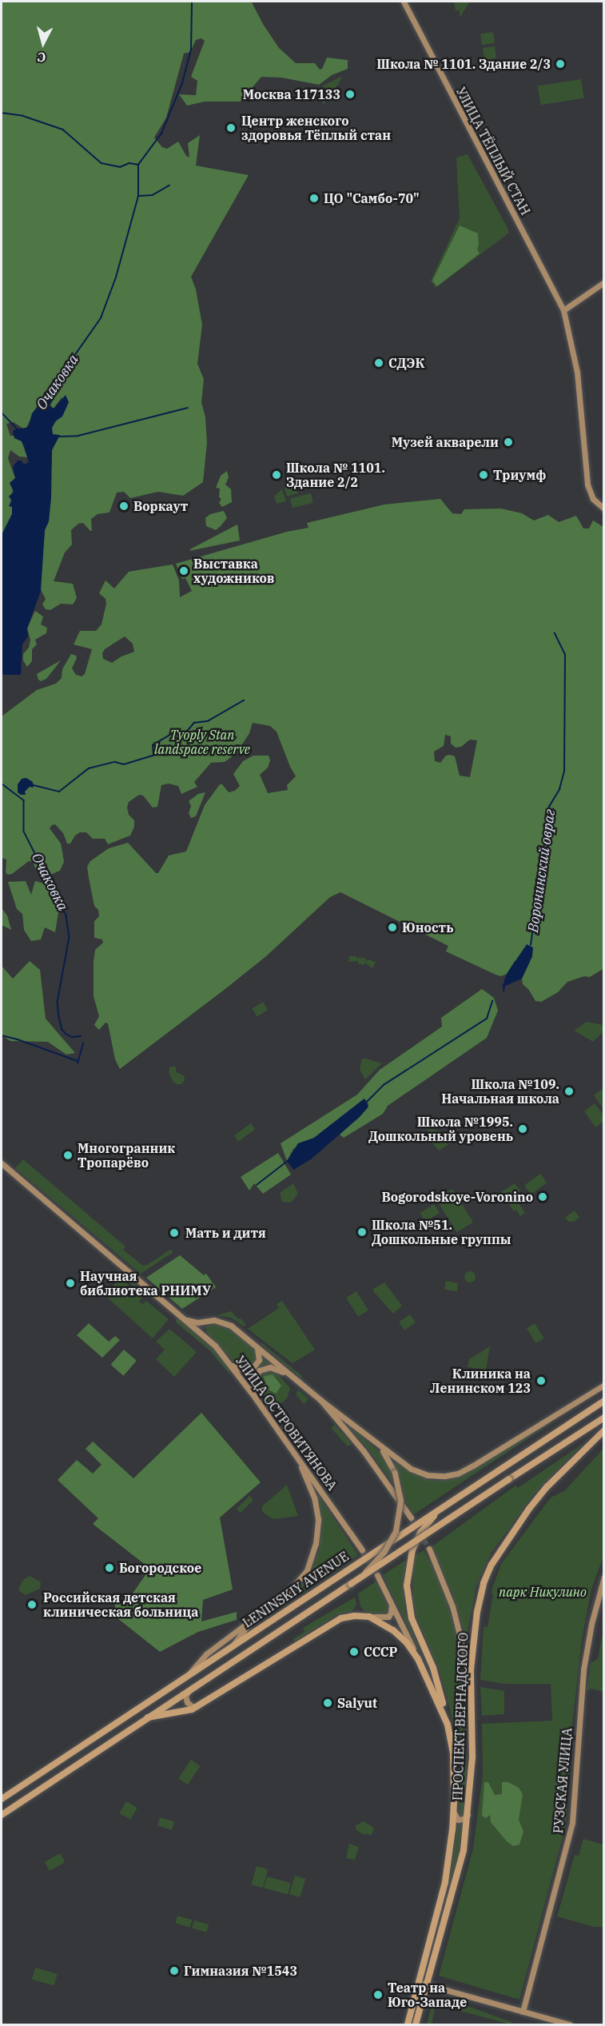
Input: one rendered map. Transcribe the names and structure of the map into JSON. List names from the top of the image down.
{
  "streets": {
    "main road": [
      "УЛИЦА ТЁПЛЫЙ СТАН",
      "УЛИЦА ОСТРОВИТЯНОВА",
      "LENINSKIY AVENUE",
      "ПРОСПЕКТ ВЕРНАДСКОГО",
      "РУЗСКАЯ УЛИЦА"
    ]
  },
  "water": ["Очаковка", "Воронинский овраг"],
  "parks": ["Tyoply Stan landspace reserve", "парк Никулино"],
  "places": [
    "Школа № 1101. Здание 2/3",
    "Москва 117133",
    "Центр женского здоровья Тёплый стан",
    "ЦО \"Самбо-70\"",
    "СДЭК",
    "Музей акварели",
    "Школа № 1101. Здание 2/2",
    "Триумф",
    "Воркаут",
    "Выставка художников",
    "Юность",
    "Школа №109. Начальная школа",
    "Школа №1995. Дошкольный уровень",
    "Многогранник Тропарёво",
    "Bogorodskoye-Voronino",
    "Школа №51. Дошкольные группы",
    "Мать и дитя",
    "Научная библиотека РНИМУ",
    "Клиника на Ленинском 123",
    "Богородское",
    "Российская детская клиническая больница",
    "СССР",
    "Salyut",
    "Гимназия №1543",
    "Театр на Юго-Западе"
  ],
  "north": "bottom"
}
